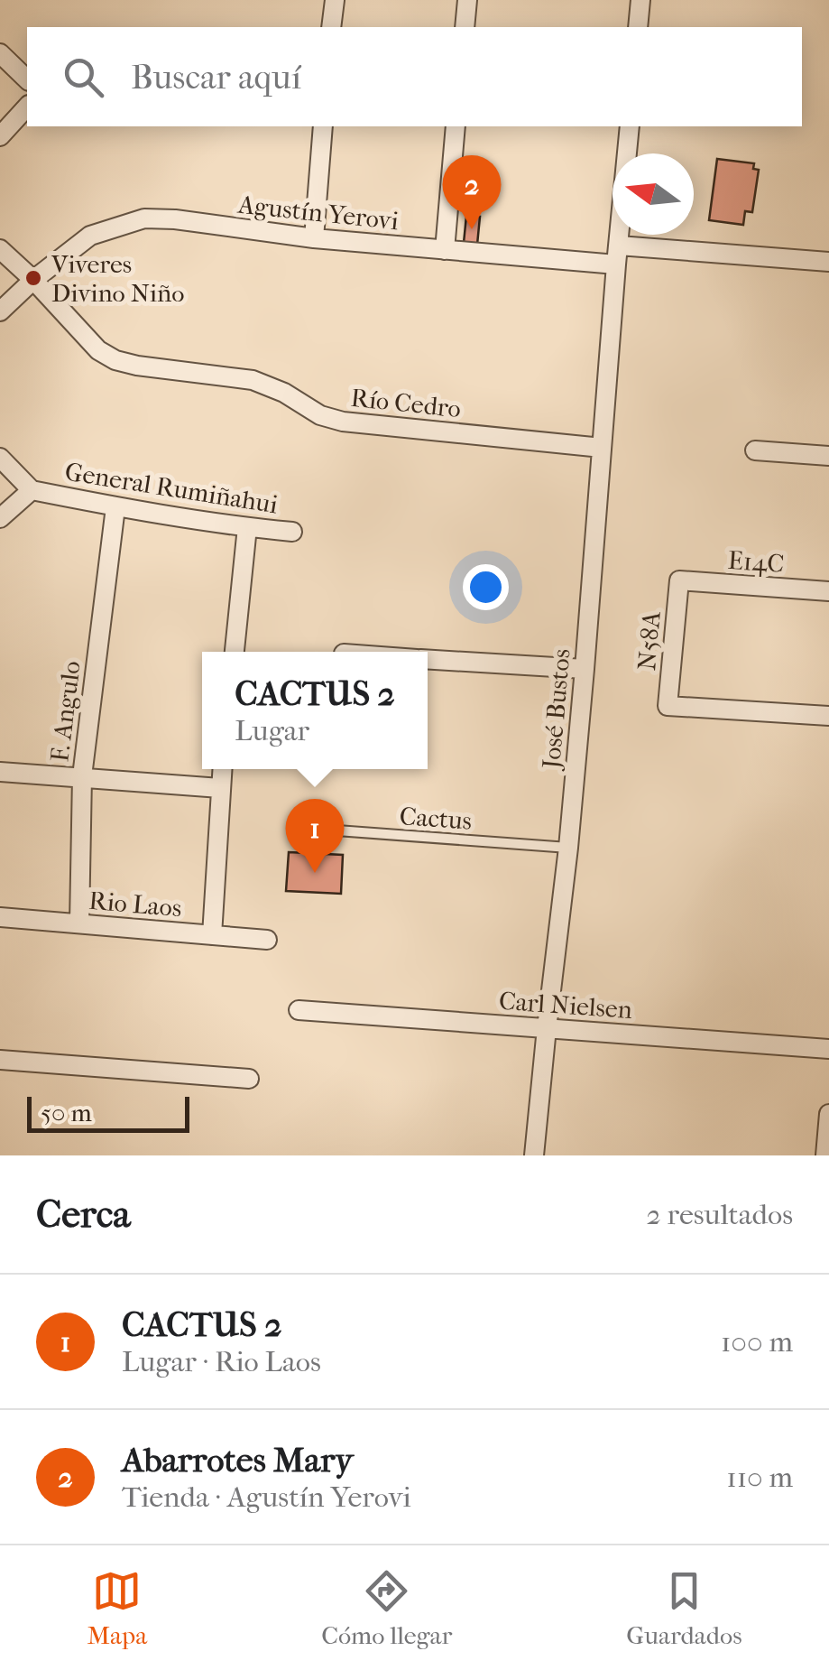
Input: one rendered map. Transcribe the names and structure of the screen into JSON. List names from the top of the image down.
{
  "streets": {
    "street": [
      "Agustín Yerovi",
      "Río Cedro",
      "General Rumiñahui",
      "E14C",
      "N58A",
      "José Bustos",
      "F. Angulo",
      "Rio Laos",
      "Carl Nielsen"
    ],
    "lane": ["Cactus"]
  },
  "crossings": [
    ["Agustín Yerovi", "Río Cedro"],
    ["Agustín Yerovi", "José Bustos"],
    ["Río Cedro", "José Bustos"],
    ["General Rumiñahui", "F. Angulo"],
    ["E14C", "N58A"],
    ["José Bustos", "Cactus"],
    ["José Bustos", "Carl Nielsen"],
    ["F. Angulo", "Rio Laos"]
  ],
  "places": ["Viveres Divino Niño"],
  "scale_bar": "50 m",
  "north": "left",
  "page": {
    "search": "Buscar aquí",
    "pins": ["2", "1"],
    "popup": ["CACTUS 2", "Lugar"],
    "scale": "50 m",
    "heading": ["Cerca", "2 resultados"],
    "list": [
      {
        "mark": "1",
        "name": "CACTUS 2",
        "note": "Lugar · Rio Laos",
        "value": "100 m"
      },
      {
        "mark": "2",
        "name": "Abarrotes Mary",
        "note": "Tienda · Agustín Yerovi",
        "value": "110 m"
      }
    ],
    "nav": ["Mapa", "Cómo llegar", "Guardados"]
  }
}
